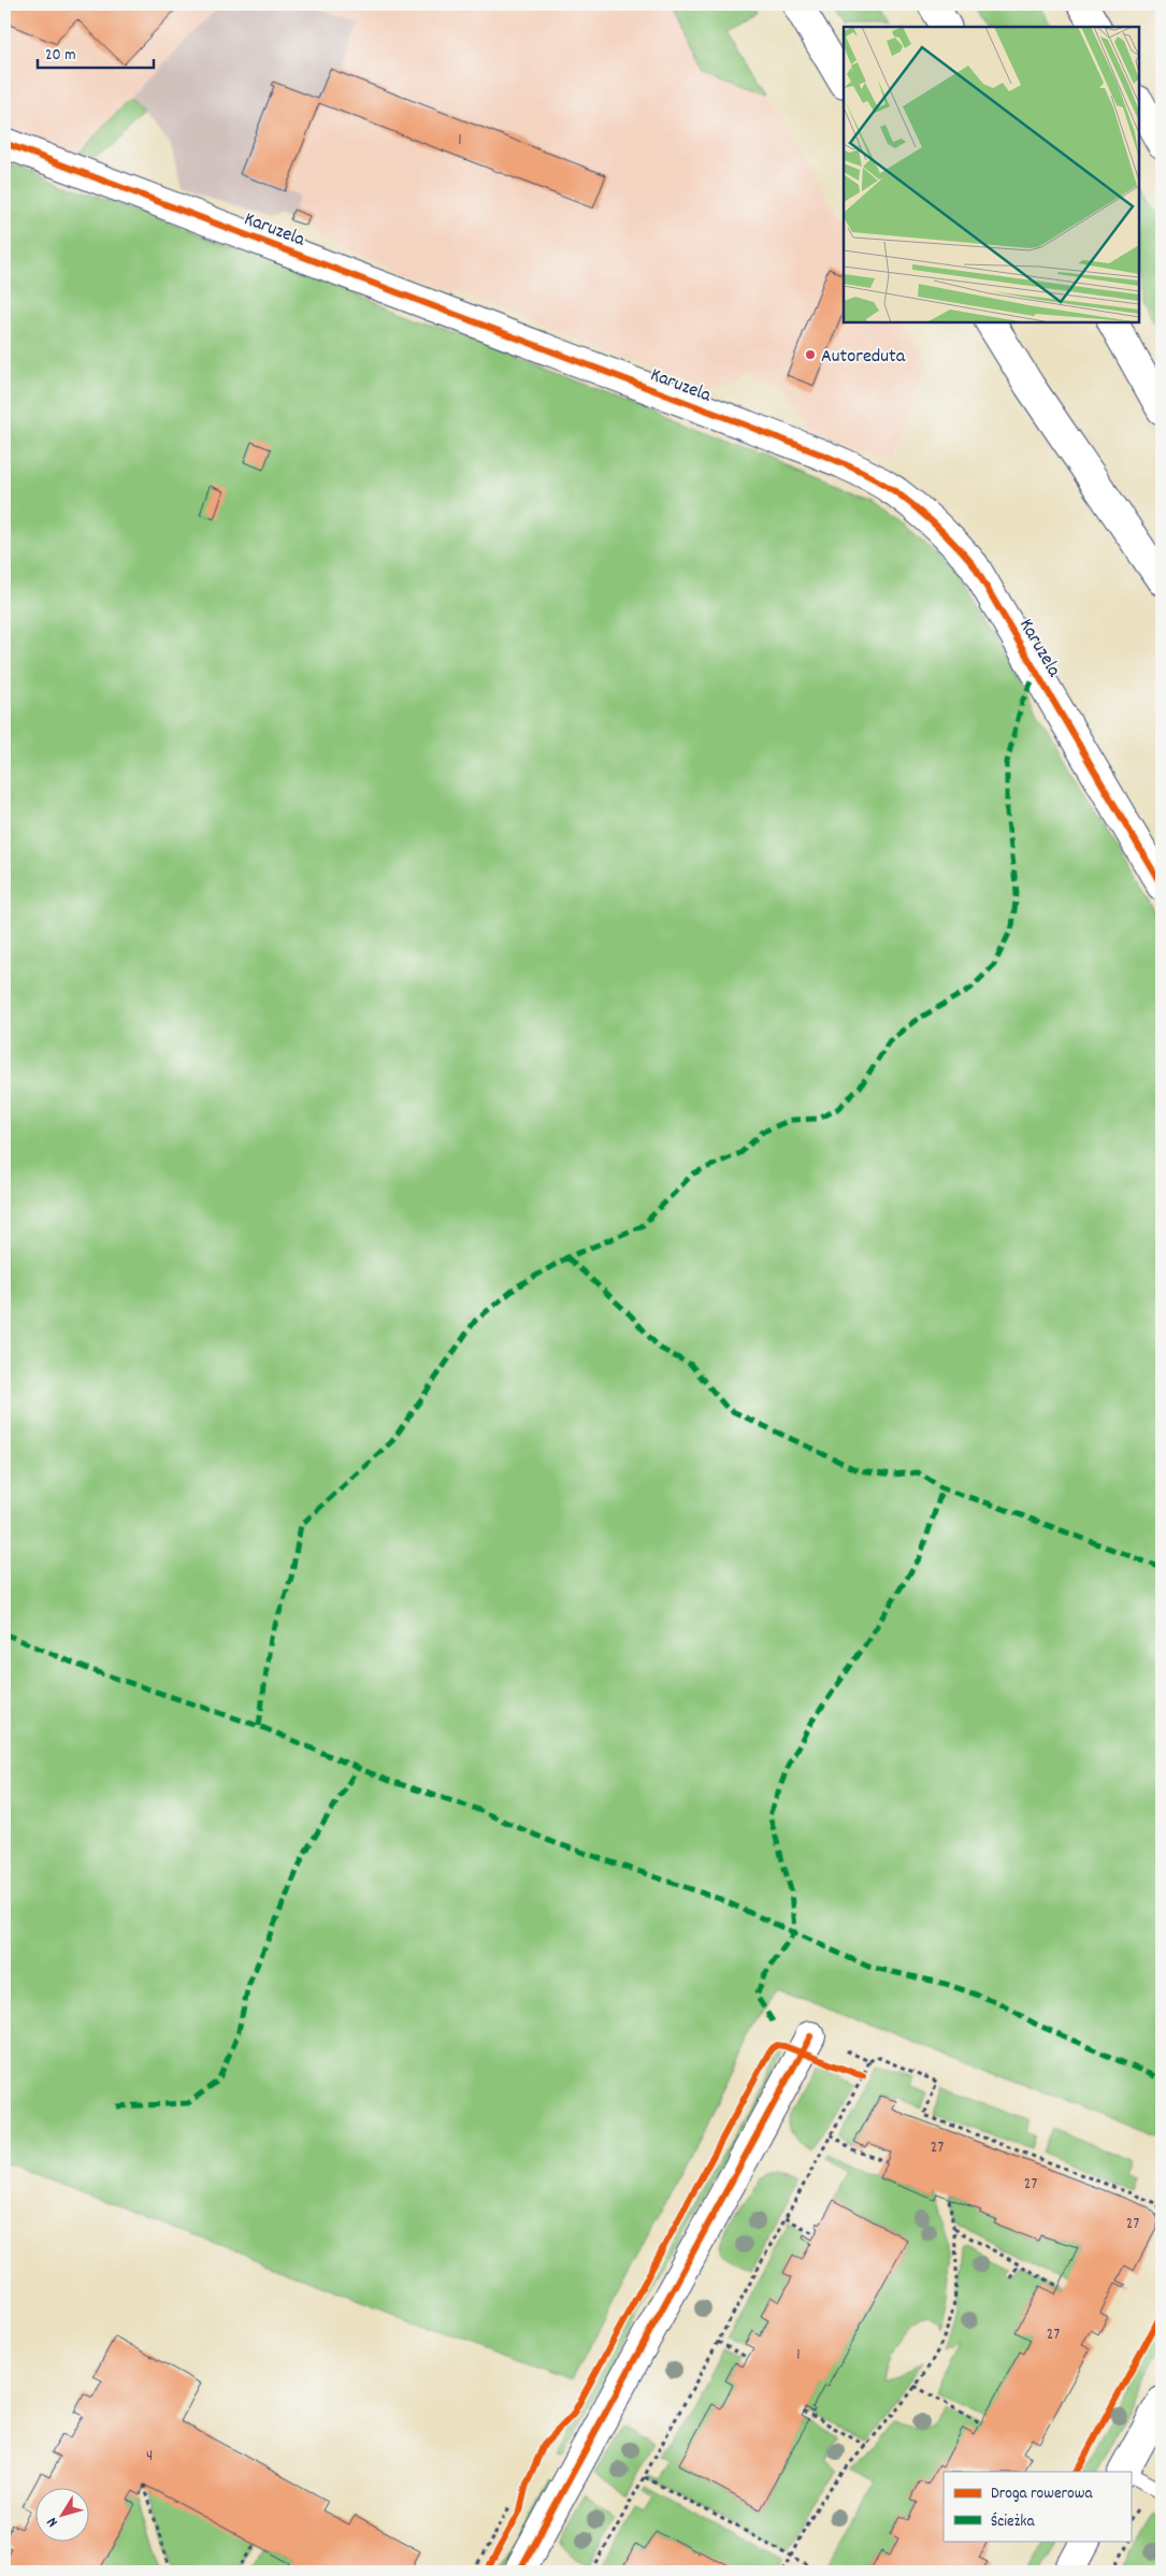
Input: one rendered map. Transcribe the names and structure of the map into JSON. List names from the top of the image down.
{
  "streets": {
    "main road": ["Karuzela"]
  },
  "places": ["Autoreduta"],
  "house_numbers": [
    "1",
    "27",
    "27",
    "27",
    "27",
    "1",
    "4"
  ],
  "legend": ["Droga rowerowa", "Ścieżka"],
  "scale_bar": "20 m",
  "north": "bottom left"
}
